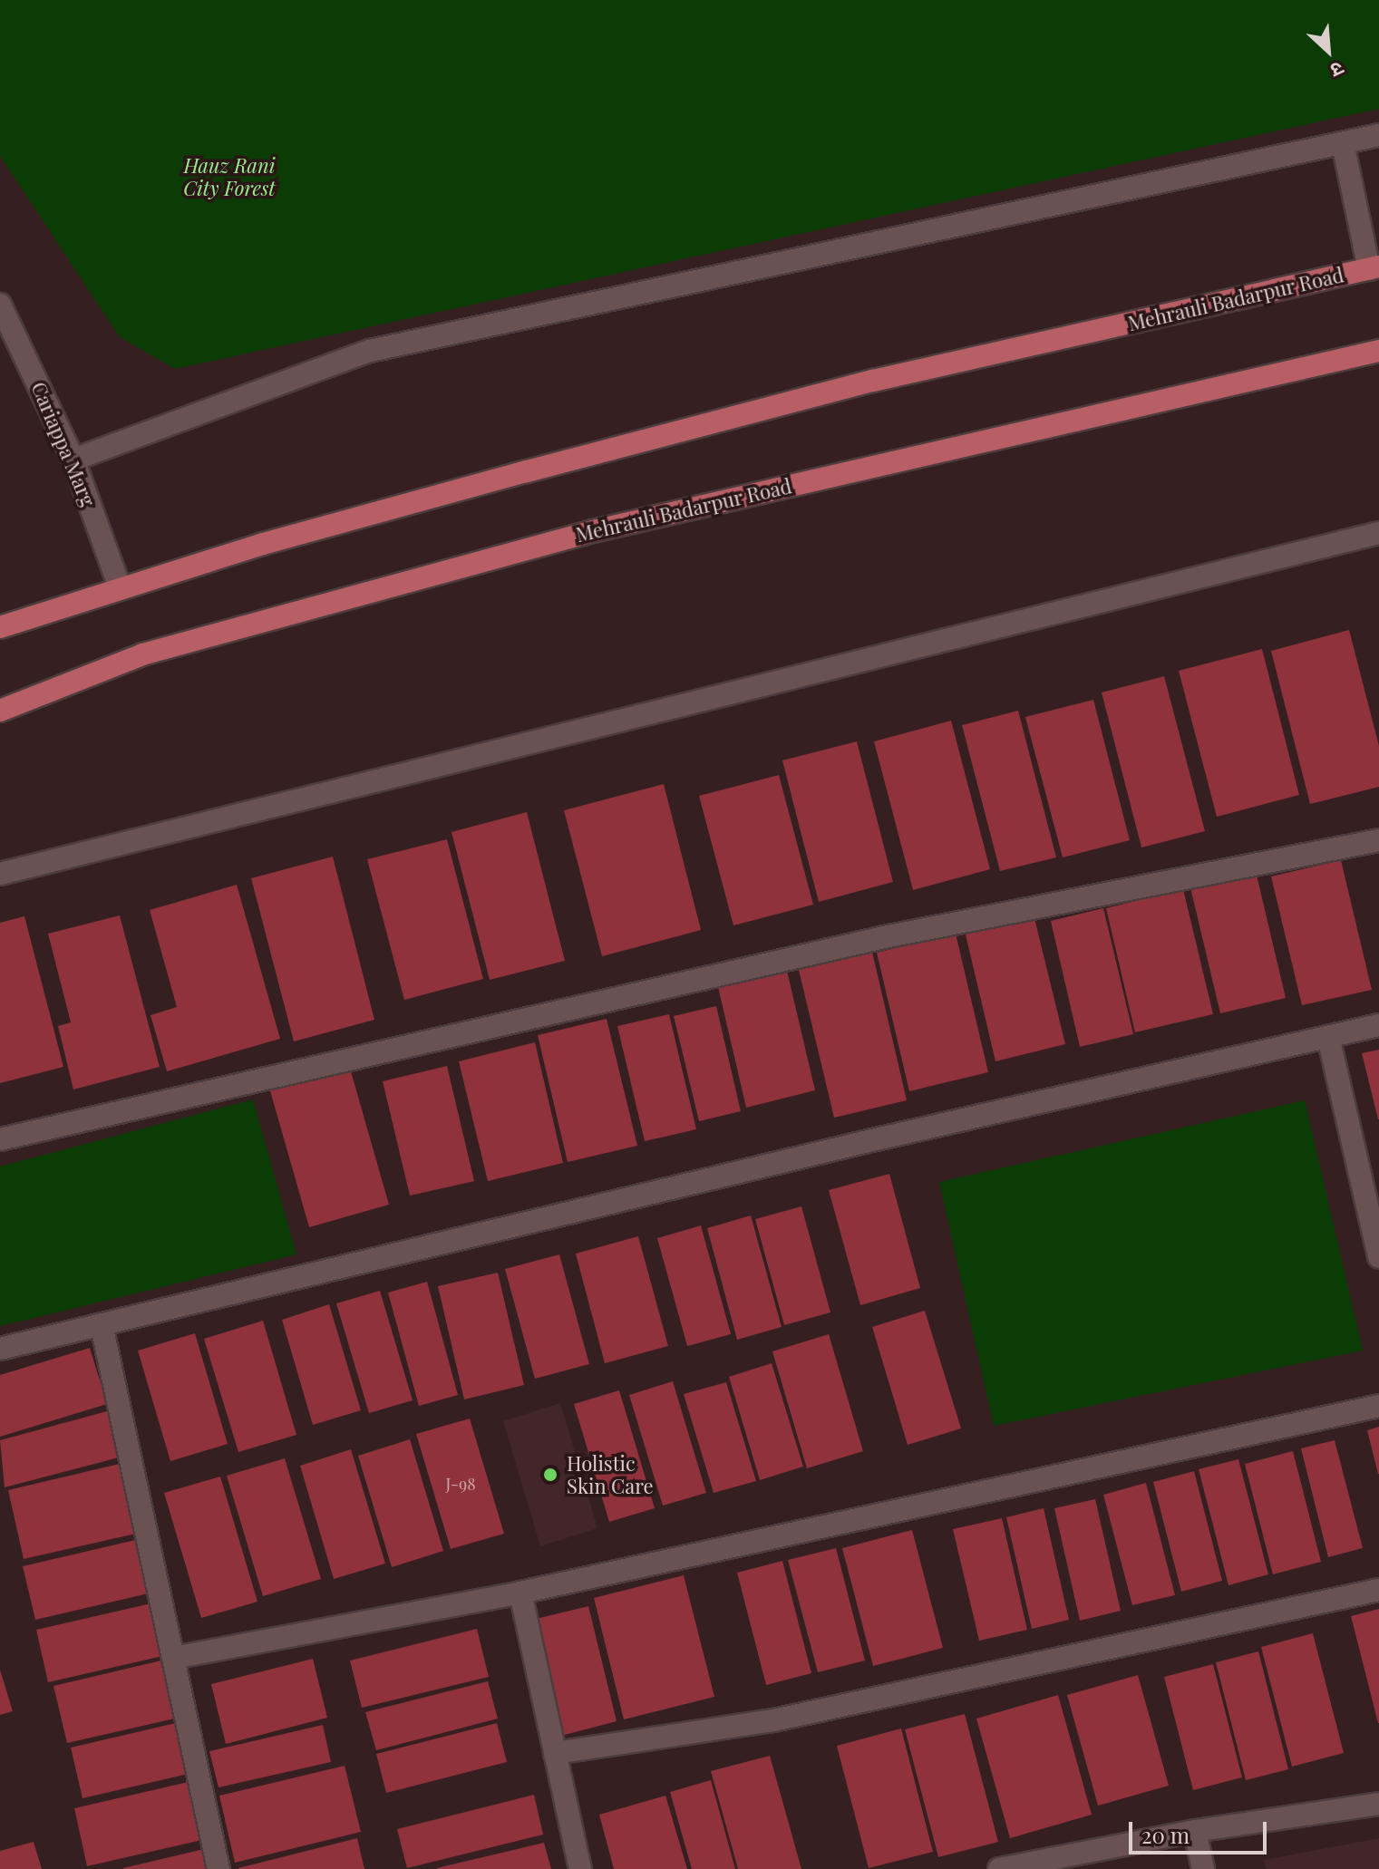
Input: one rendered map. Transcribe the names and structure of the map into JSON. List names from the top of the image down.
{
  "streets": {
    "main road": ["Mehrauli Badarpur Road"],
    "street": ["Cariappa Marg"]
  },
  "crossings": [
    ["Mehrauli Badarpur Road", "Cariappa Marg"]
  ],
  "parks": ["Hauz Rani City Forest"],
  "places": ["Holistic Skin Care"],
  "house_numbers": ["J-98"],
  "scale_bar": "20 m",
  "north": "bottom right"
}
